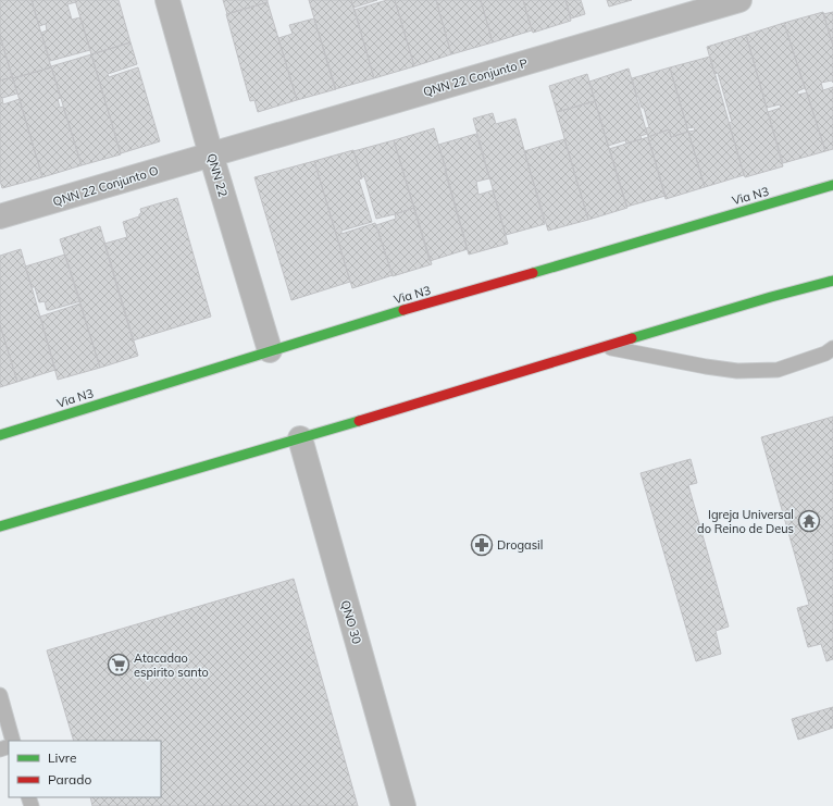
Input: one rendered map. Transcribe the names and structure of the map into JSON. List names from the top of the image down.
{
  "streets": {
    "main road": ["Via N3"],
    "street": [
      "QNN 22 Conjunto P",
      "QNN 22",
      "QNN 22 Conjunto O",
      "QNO 30"
    ]
  },
  "crossings": [
    ["QNN 22 Conjunto P", "QNN 22"],
    ["QNN 22 Conjunto P", "QNN 22 Conjunto O"],
    ["QNN 22", "QNN 22 Conjunto O"],
    ["QNN 22", "Via N3"]
  ],
  "places": {
    "temple": ["Igreja Universal do Reino de Deus"],
    "pharmacy": ["Drogasil"],
    "supermarket": ["Atacadao espirito santo"]
  },
  "legend": ["Livre", "Parado"]
}
